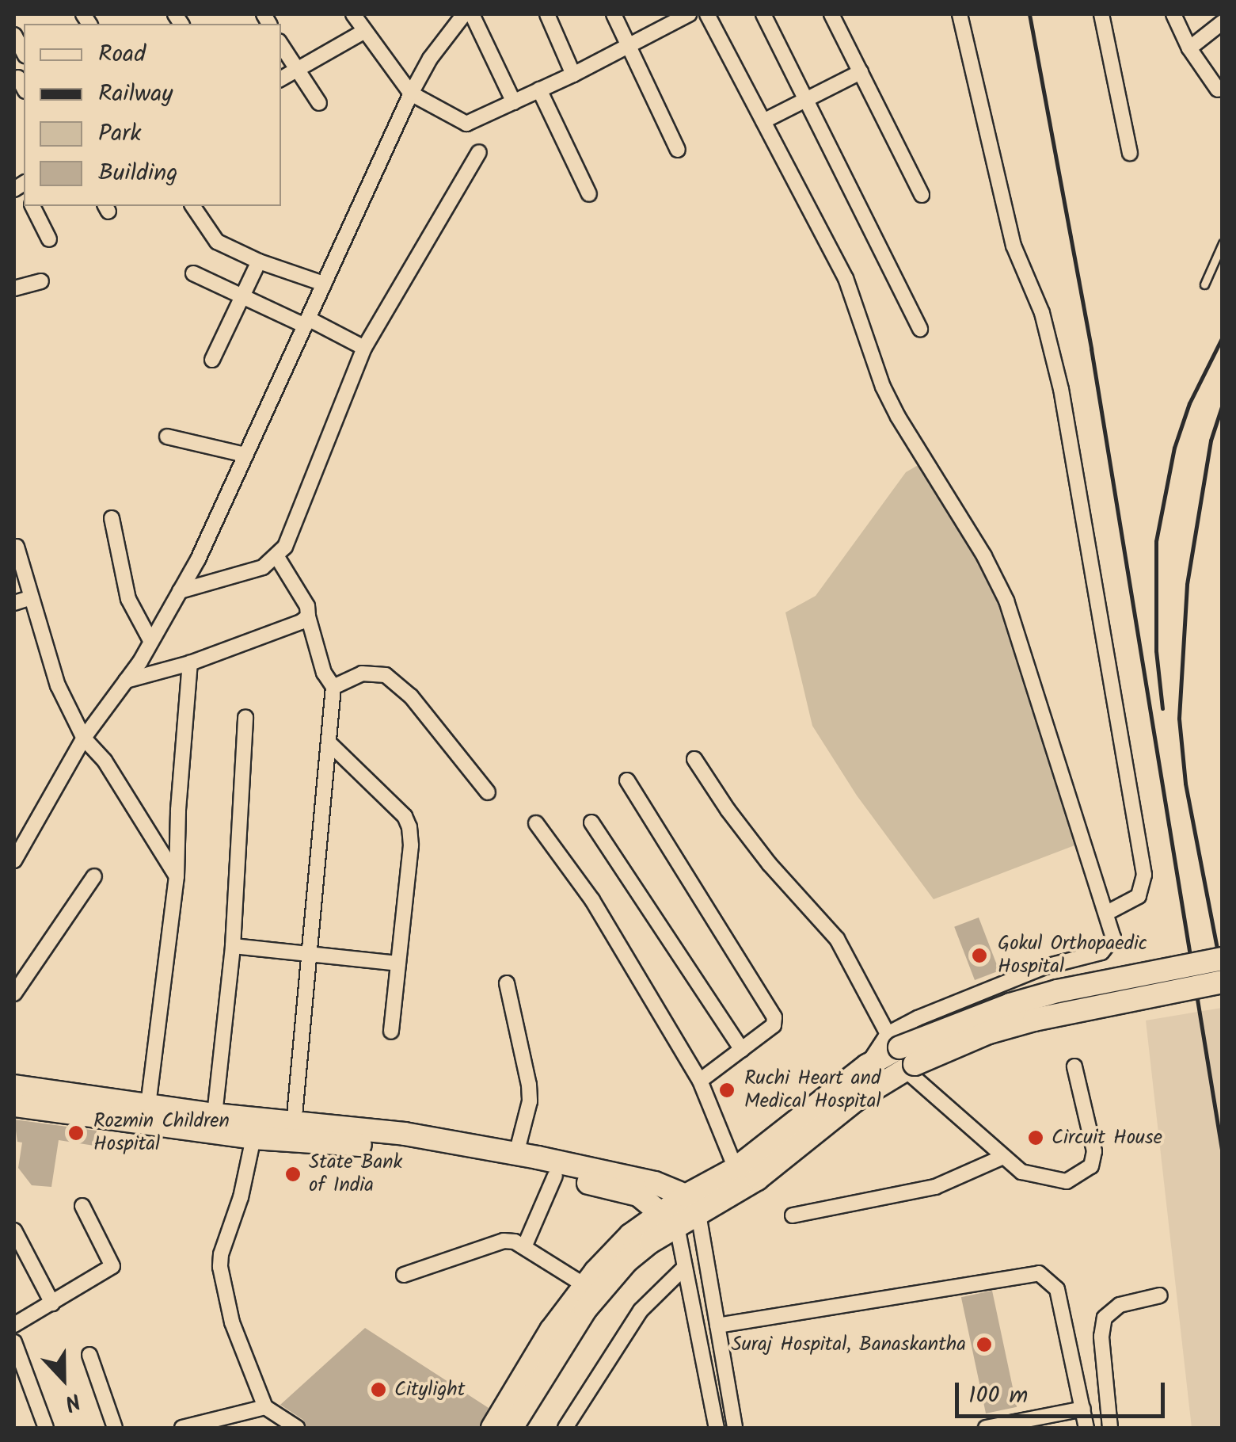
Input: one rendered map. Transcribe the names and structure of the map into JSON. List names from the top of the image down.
{
  "places": [
    "Gokul Orthopaedic Hospital",
    "Ruchi Heart and Medical Hospital",
    "Rozmin Children Hospital",
    "Circuit House",
    "State Bank of India",
    "Suraj Hospital, Banaskantha",
    "Citylight"
  ],
  "legend": [
    "Road",
    "Railway",
    "Park",
    "Building"
  ],
  "scale_bar": "100 m",
  "north": "bottom"
}
